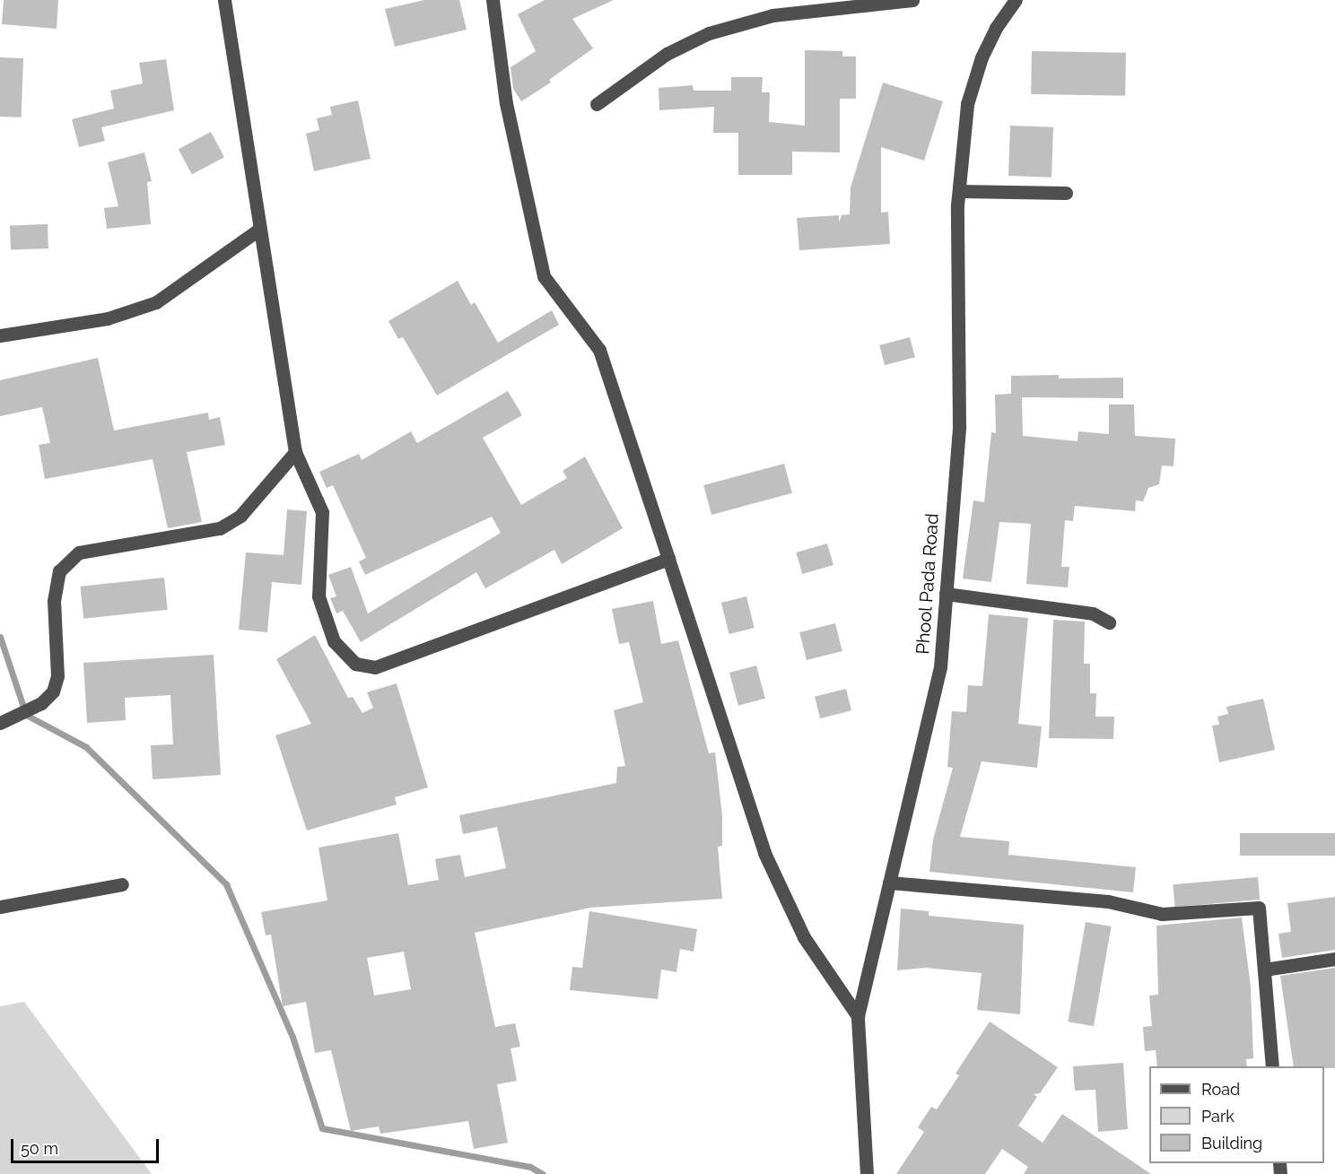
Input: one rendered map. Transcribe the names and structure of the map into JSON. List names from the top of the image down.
{
  "streets": {
    "street": ["Phool Pada Road"]
  },
  "legend": ["Road", "Park", "Building"],
  "scale_bar": "50 m"
}
